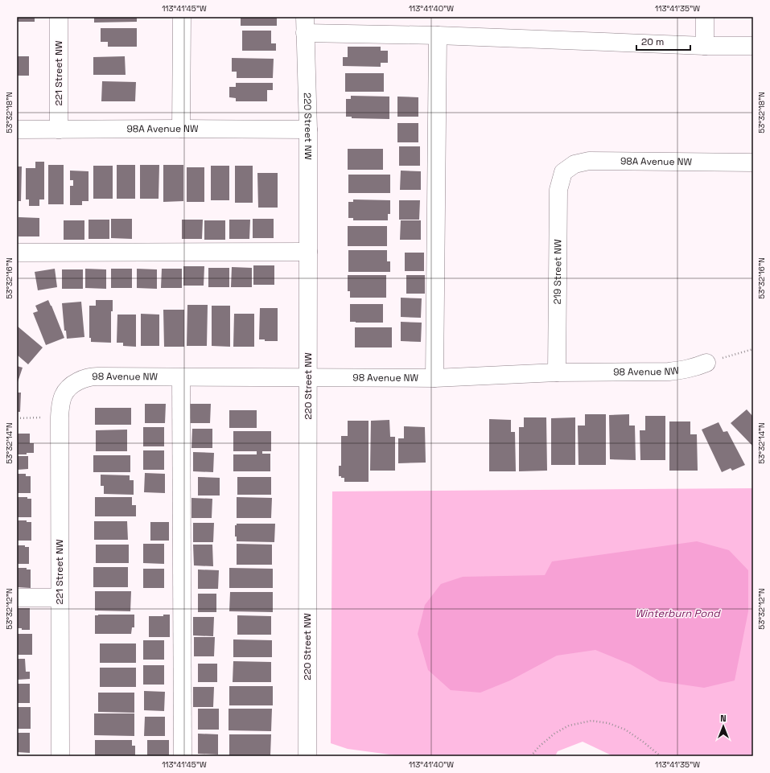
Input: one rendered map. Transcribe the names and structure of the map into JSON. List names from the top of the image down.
{
  "streets": {
    "street": [
      "221 Street NW",
      "220 Street NW",
      "98A Avenue NW",
      "219 Street NW",
      "98 Avenue NW"
    ]
  },
  "crossings": [
    ["221 Street NW", "98A Avenue NW"],
    ["221 Street NW", "98 Avenue NW"],
    ["220 Street NW", "98A Avenue NW"],
    ["220 Street NW", "98 Avenue NW"],
    ["98A Avenue NW", "219 Street NW"],
    ["219 Street NW", "98 Avenue NW"]
  ],
  "water": ["Winterburn Pond"],
  "scale_bar": "20 m",
  "north": "top",
  "coordinates": [
    "113°41'45\"W",
    "113°41'40\"W",
    "113°41'35\"W",
    "53°32'18\"N",
    "53°32'16\"N",
    "53°32'14\"N",
    "53°32'12\"N"
  ]
}
